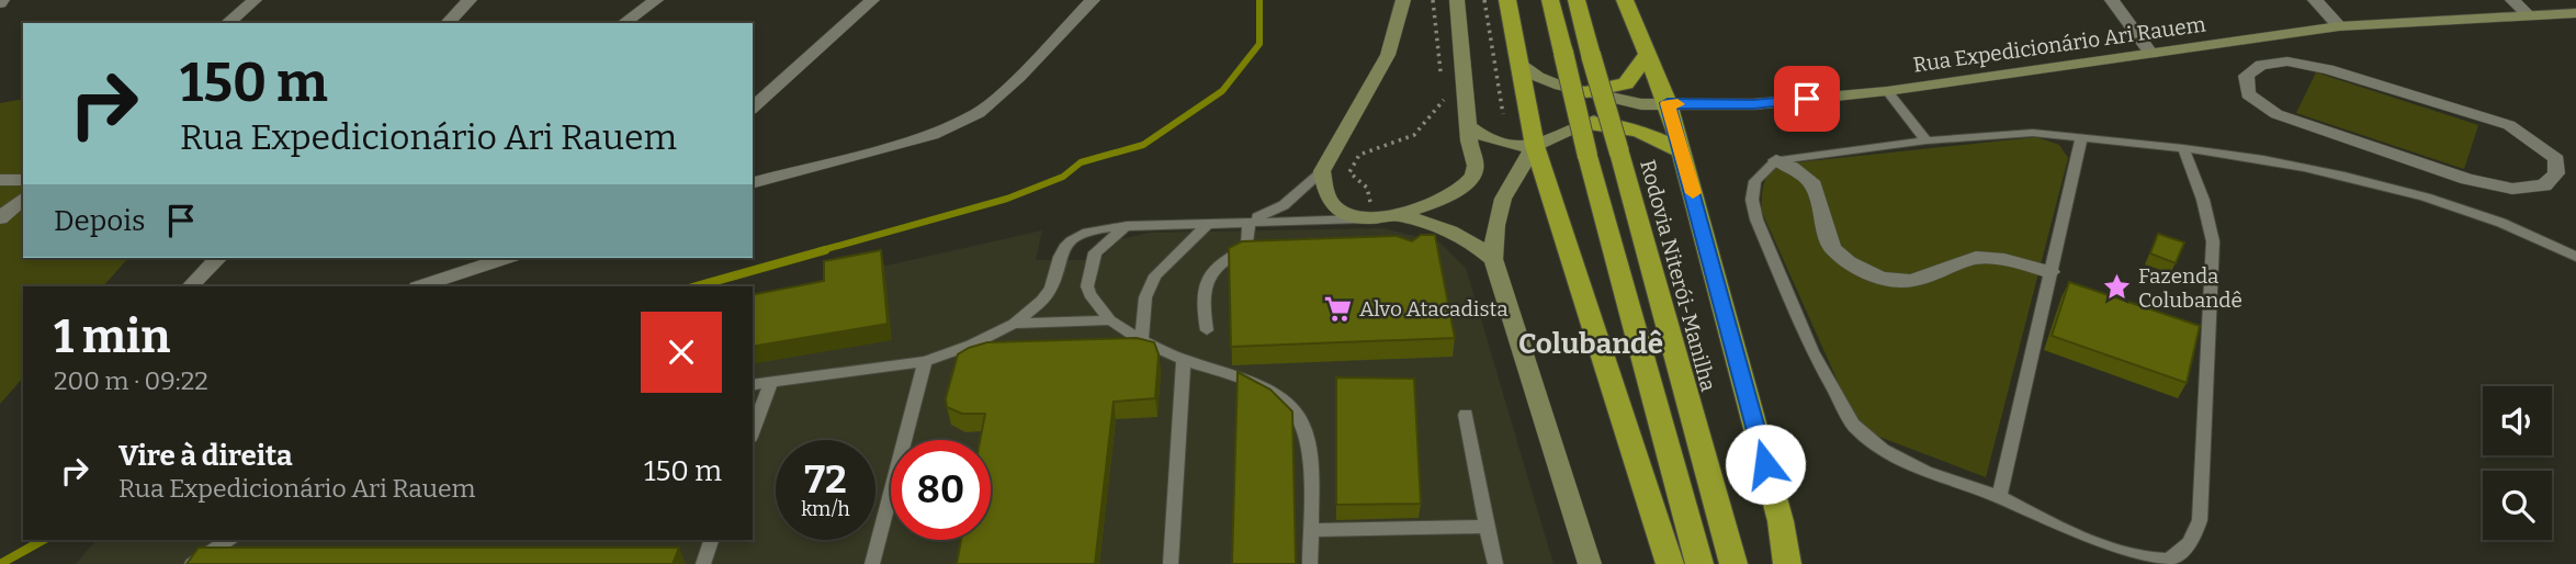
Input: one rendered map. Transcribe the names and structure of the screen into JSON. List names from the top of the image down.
{
  "streets": {
    "highway": ["Rodovia Niterói-Manilha"],
    "main road": ["Rua Expedicionário Ari Rauem"]
  },
  "districts": ["Colubandê"],
  "places": {
    "place": ["Fazenda Colubandê"],
    "supermarket": ["Alvo Atacadista"]
  },
  "page": {
    "turn": ["150 m", "Rua Expedicionário Ari Rauem"],
    "then": "Depois",
    "heading": ["1 min", "200 m · 09:22"],
    "list": [
      {
        "name": "Vire à direita",
        "note": "Rua Expedicionário Ari Rauem",
        "value": "150 m"
      }
    ],
    "speed": "72 km/h",
    "limit": "80"
  }
}
